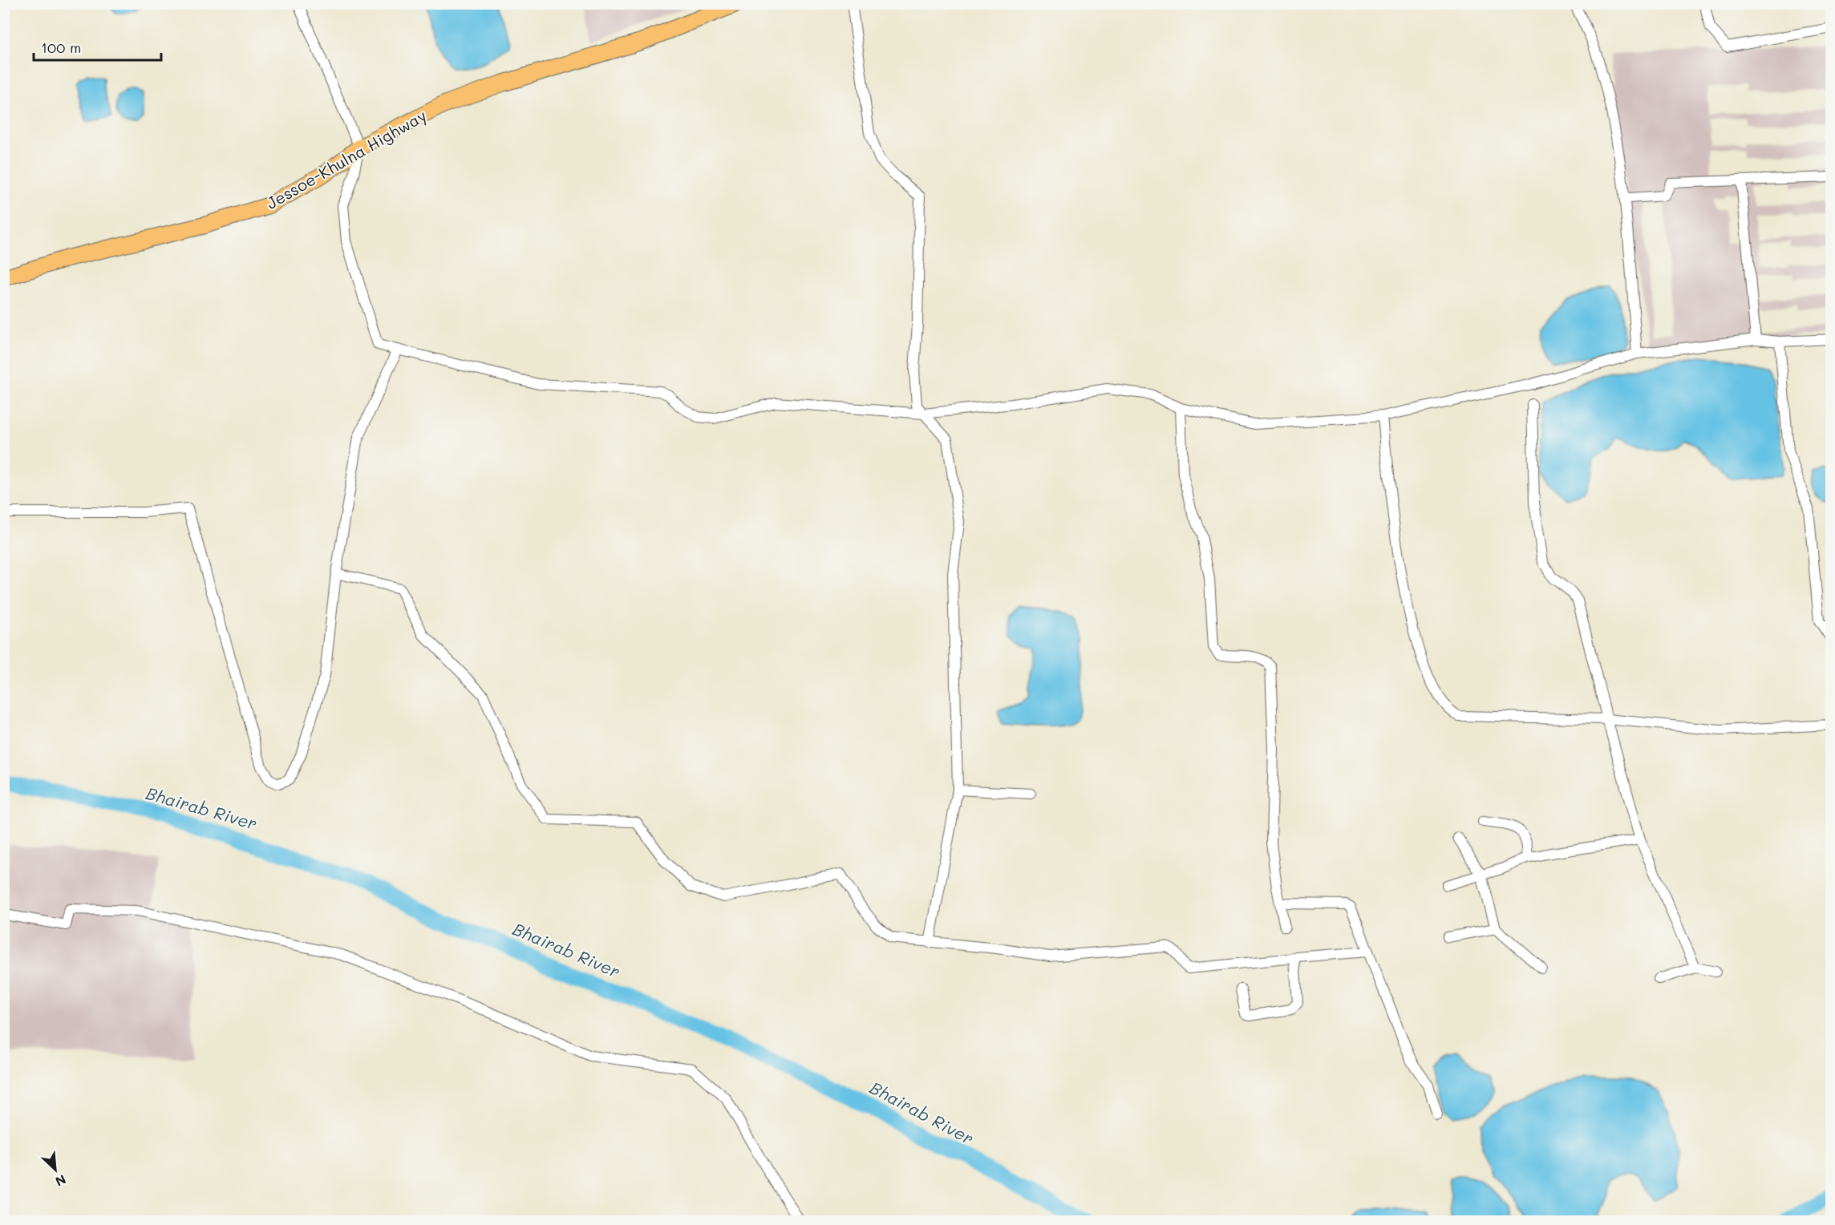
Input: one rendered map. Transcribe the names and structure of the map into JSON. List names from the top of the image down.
{
  "streets": {
    "highway": ["Jessoe-Khulna Highway"]
  },
  "water": ["Bhairab River"],
  "scale_bar": "100 m",
  "north": "bottom right"
}
